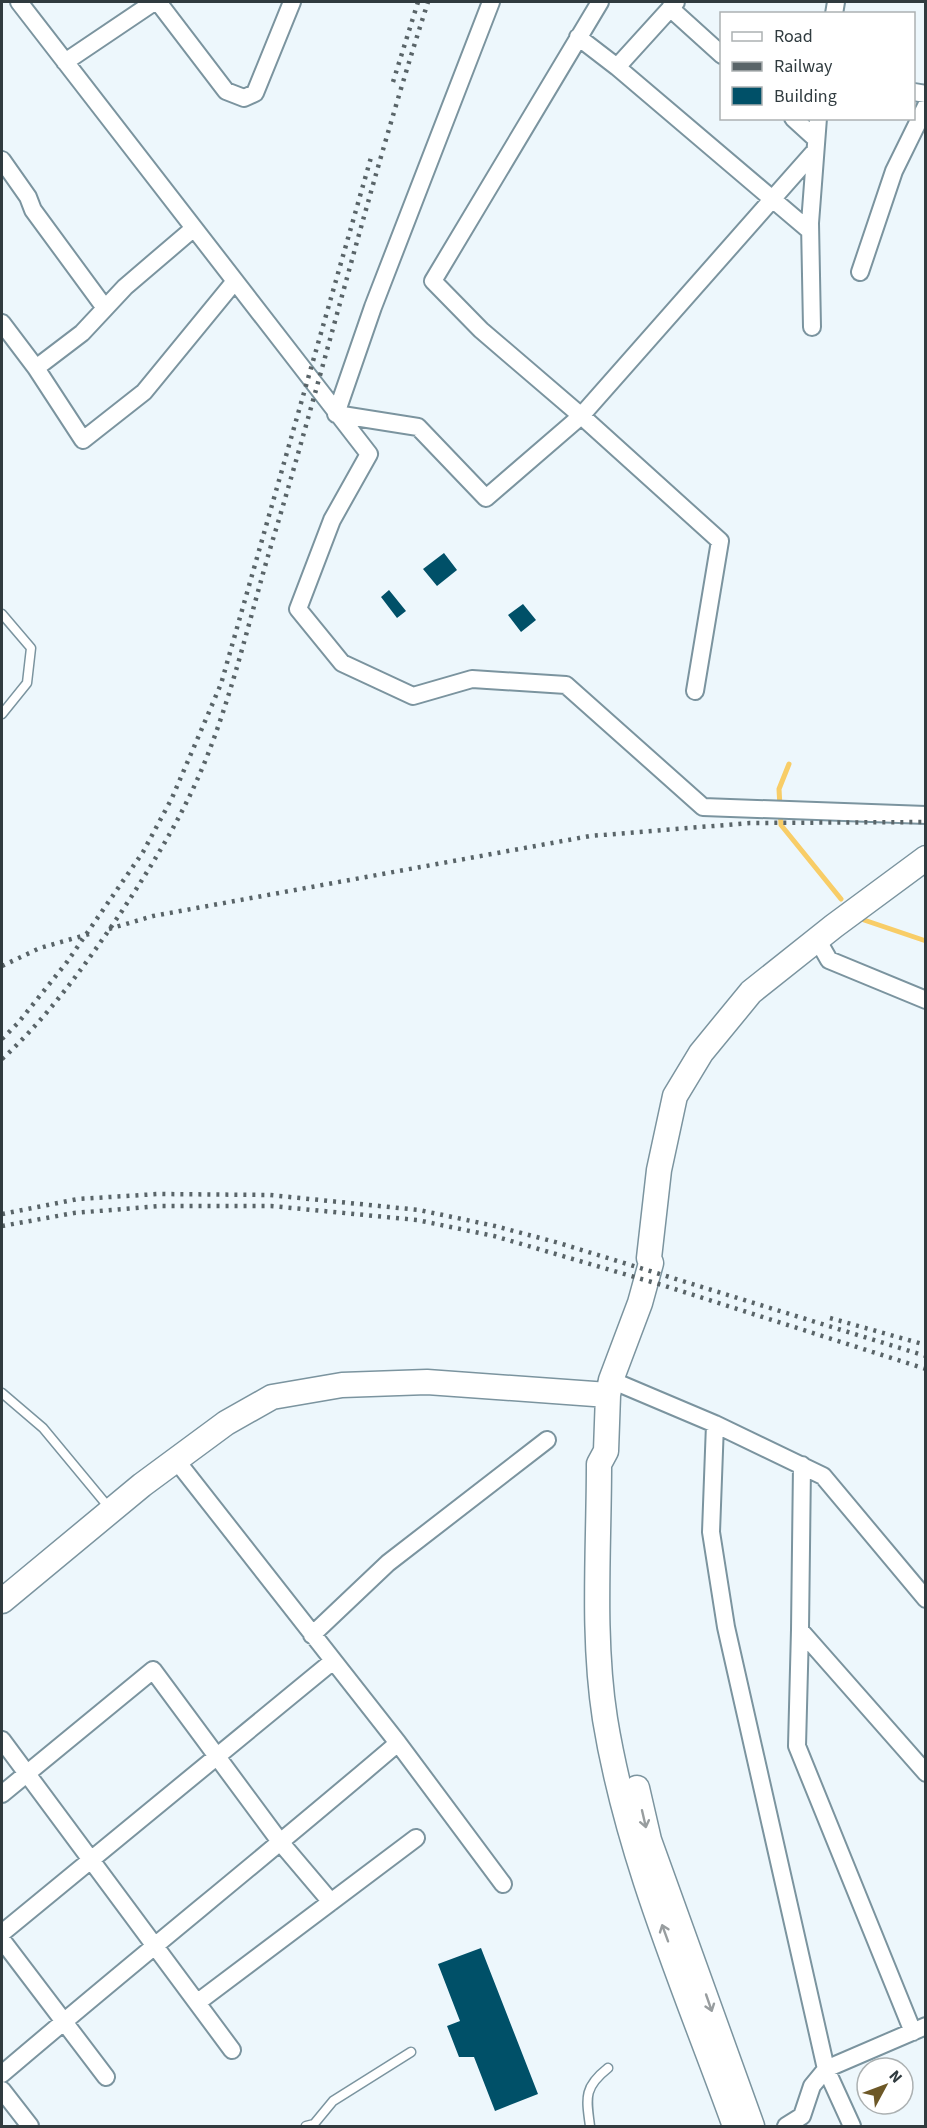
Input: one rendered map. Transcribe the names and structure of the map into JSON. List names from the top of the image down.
{
  "legend": ["Road", "Railway", "Building"],
  "north": "top right"
}
